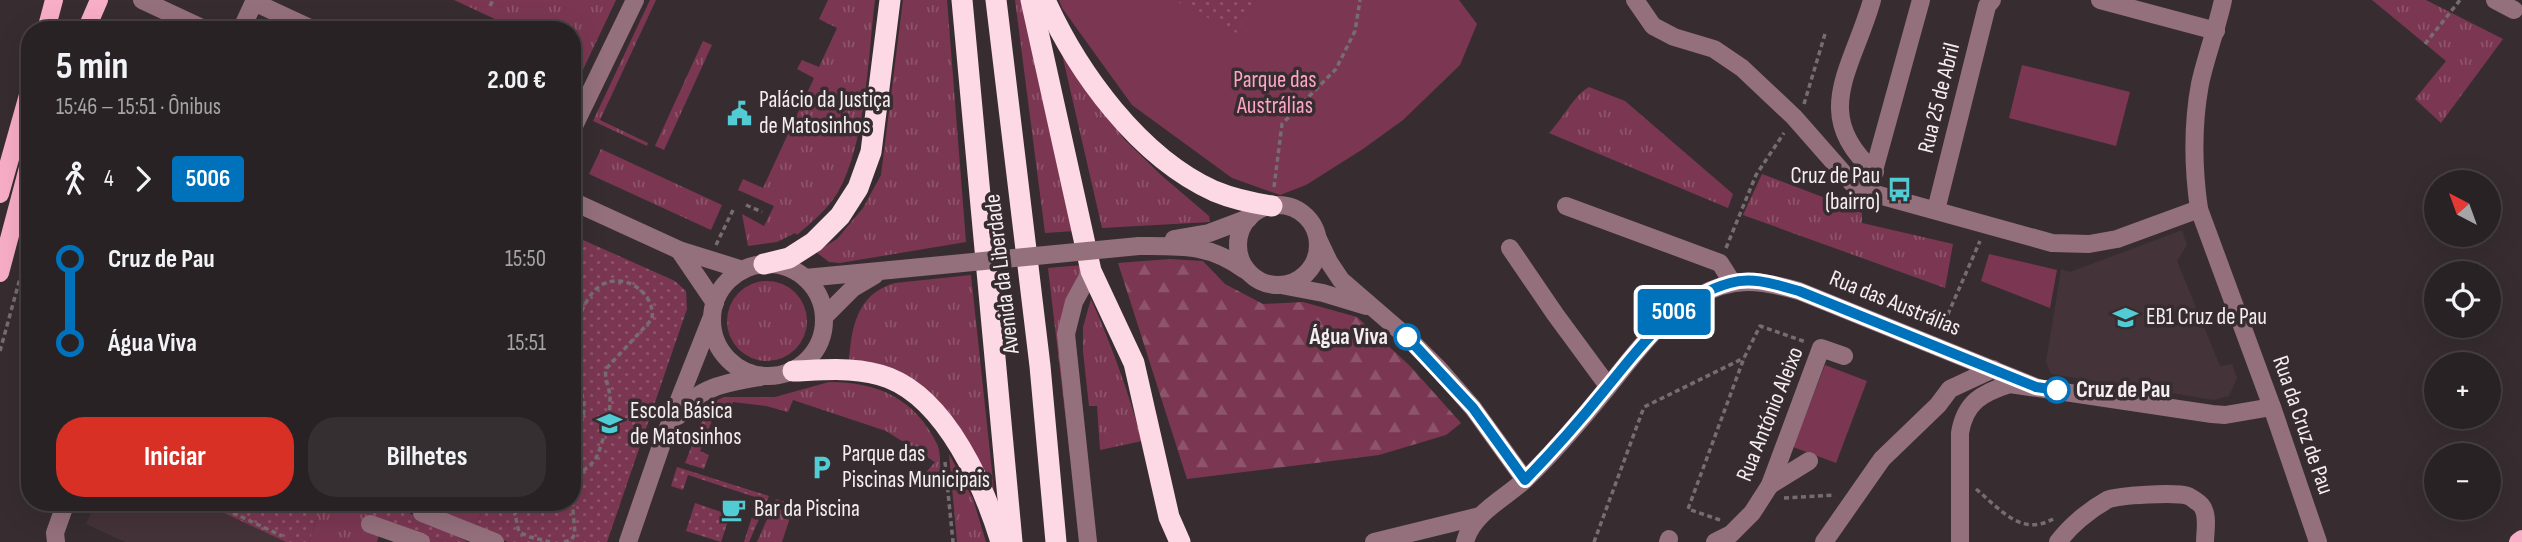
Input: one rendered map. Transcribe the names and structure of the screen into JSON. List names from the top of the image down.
{
  "streets": {
    "highway": ["Avenida da Liberdade"],
    "street": [
      "Rua 25 de Abril",
      "Rua das Austrálias",
      "Rua António Aleixo",
      "Rua da Cruz de Pau"
    ]
  },
  "parks": ["Parque das Austrálias"],
  "places": {
    "public building": ["Palácio da Justiça de Matosinhos"],
    "bus stop": ["Cruz de Pau (bairro)"],
    "school or university": ["EB1 Cruz de Pau", "Escola Básica de Matosinhos"],
    "other": ["Água Viva", "Cruz de Pau"],
    "parking": ["Parque das Piscinas Municipais"],
    "cafe": ["Bar da Piscina"]
  },
  "lines": ["bus line 5006"],
  "north": "top left",
  "page": {
    "on_map": "5006",
    "heading": ["5 min", "15:46 – 15:51 · Ônibus", "2.00 €"],
    "legs": ["4", "5006"],
    "map_buttons": ["+", "−"],
    "list": [
      {
        "name": "Cruz de Pau",
        "value": "15:50"
      },
      {
        "name": "Água Viva",
        "value": "15:51"
      }
    ],
    "buttons": ["Iniciar", "Bilhetes"]
  }
}
